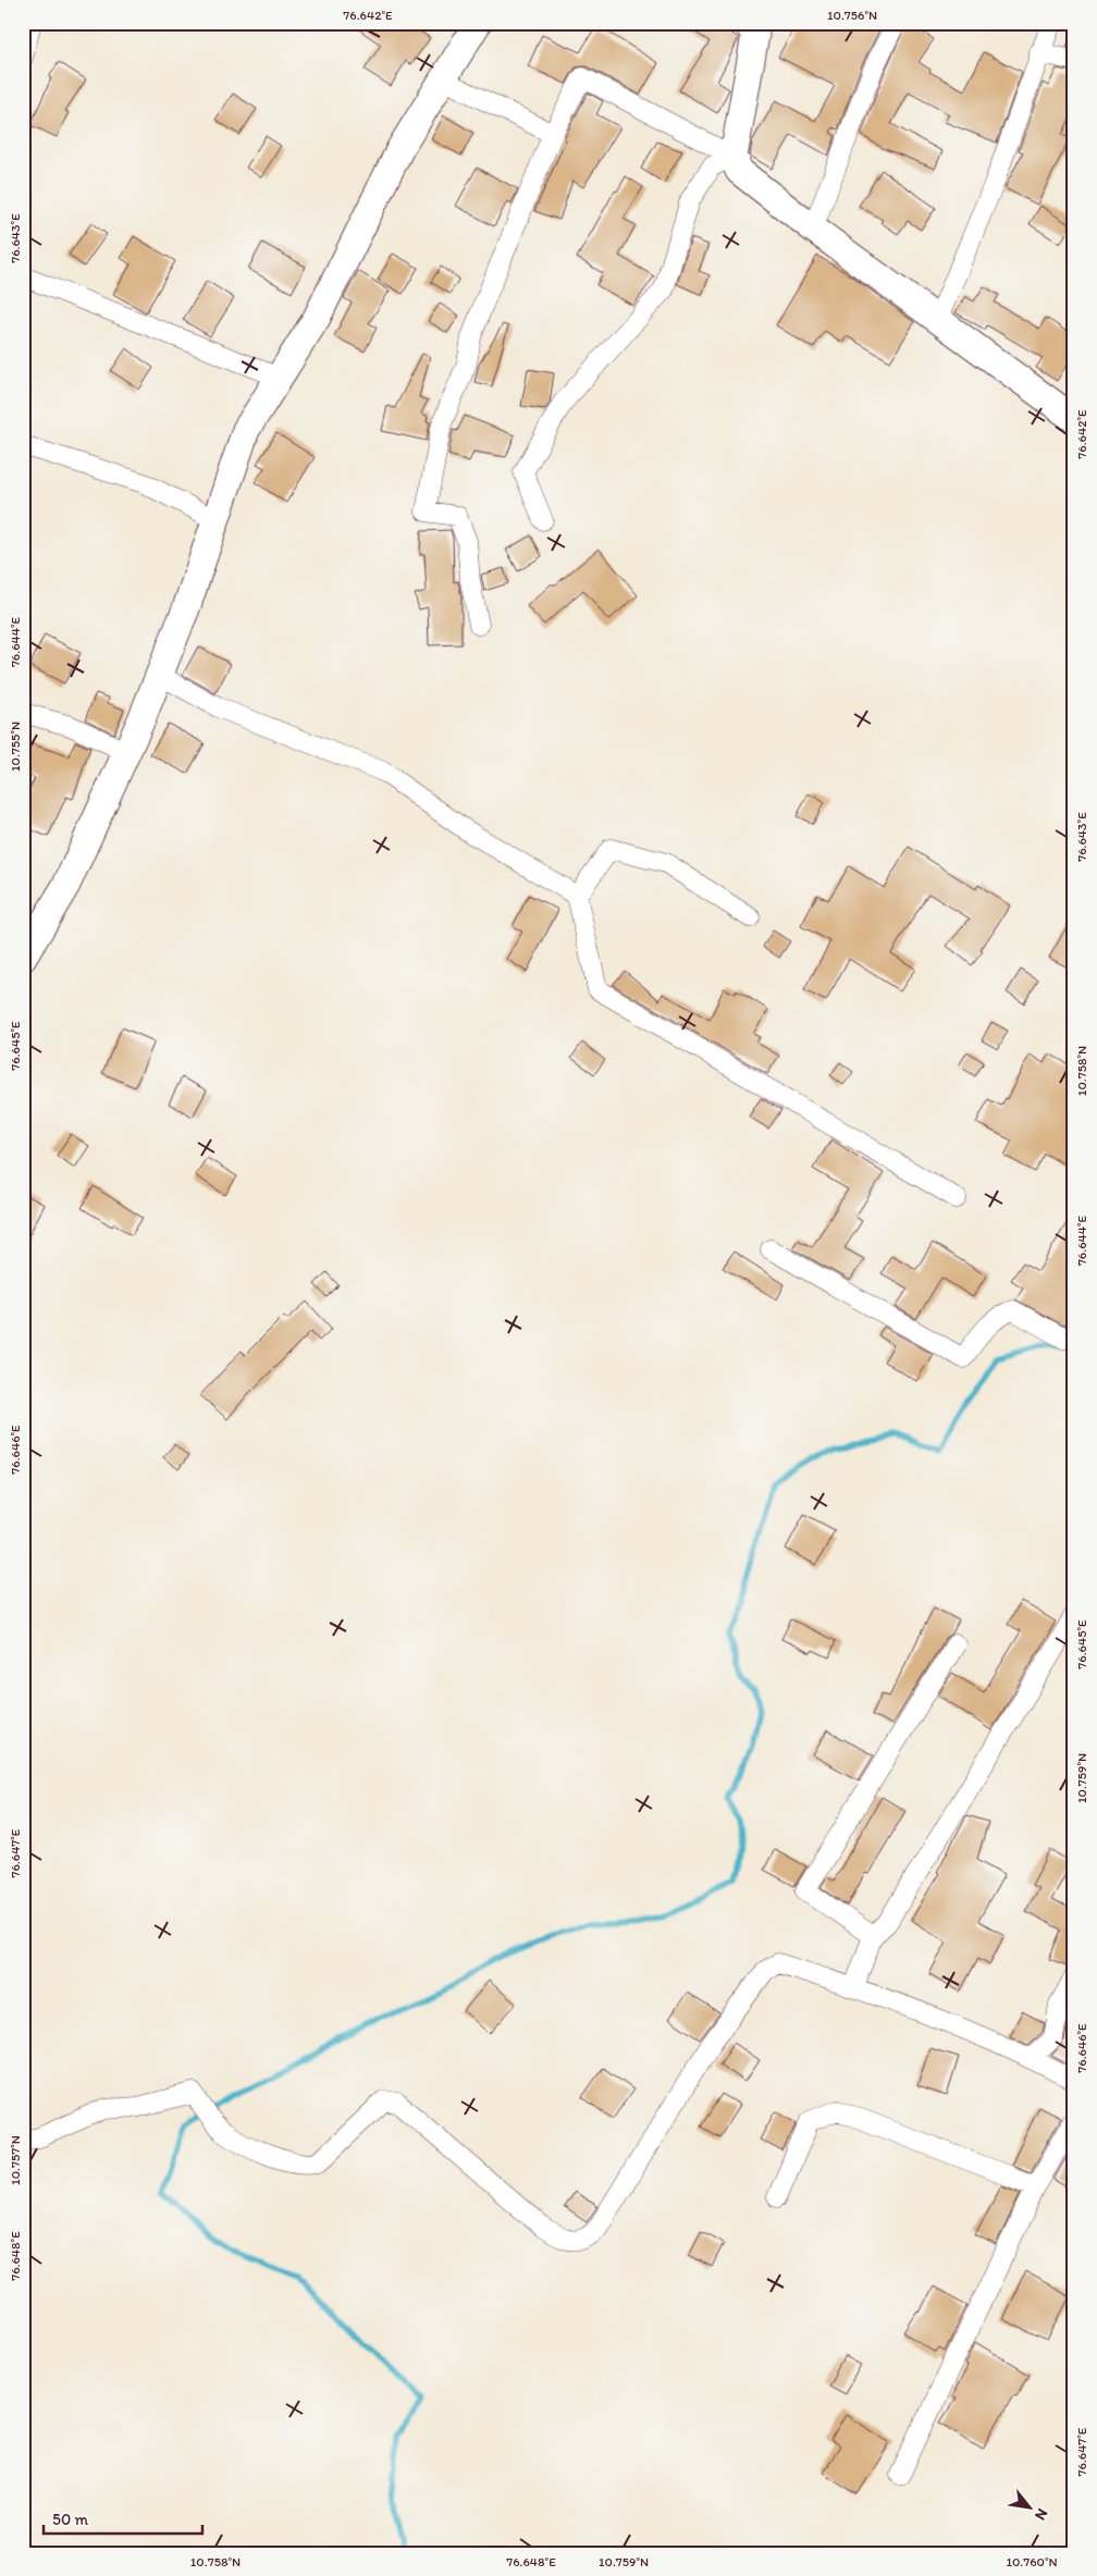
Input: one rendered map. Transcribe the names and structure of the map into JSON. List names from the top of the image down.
{
  "scale_bar": "50 m",
  "north": "bottom right",
  "coordinates": [
    "76.642°E",
    "10.756°N",
    "76.643°E",
    "76.644°E",
    "10.755°N",
    "76.645°E",
    "10.758°N",
    "76.646°E",
    "10.759°N",
    "76.647°E",
    "10.757°N",
    "76.648°E",
    "10.760°N"
  ]
}
